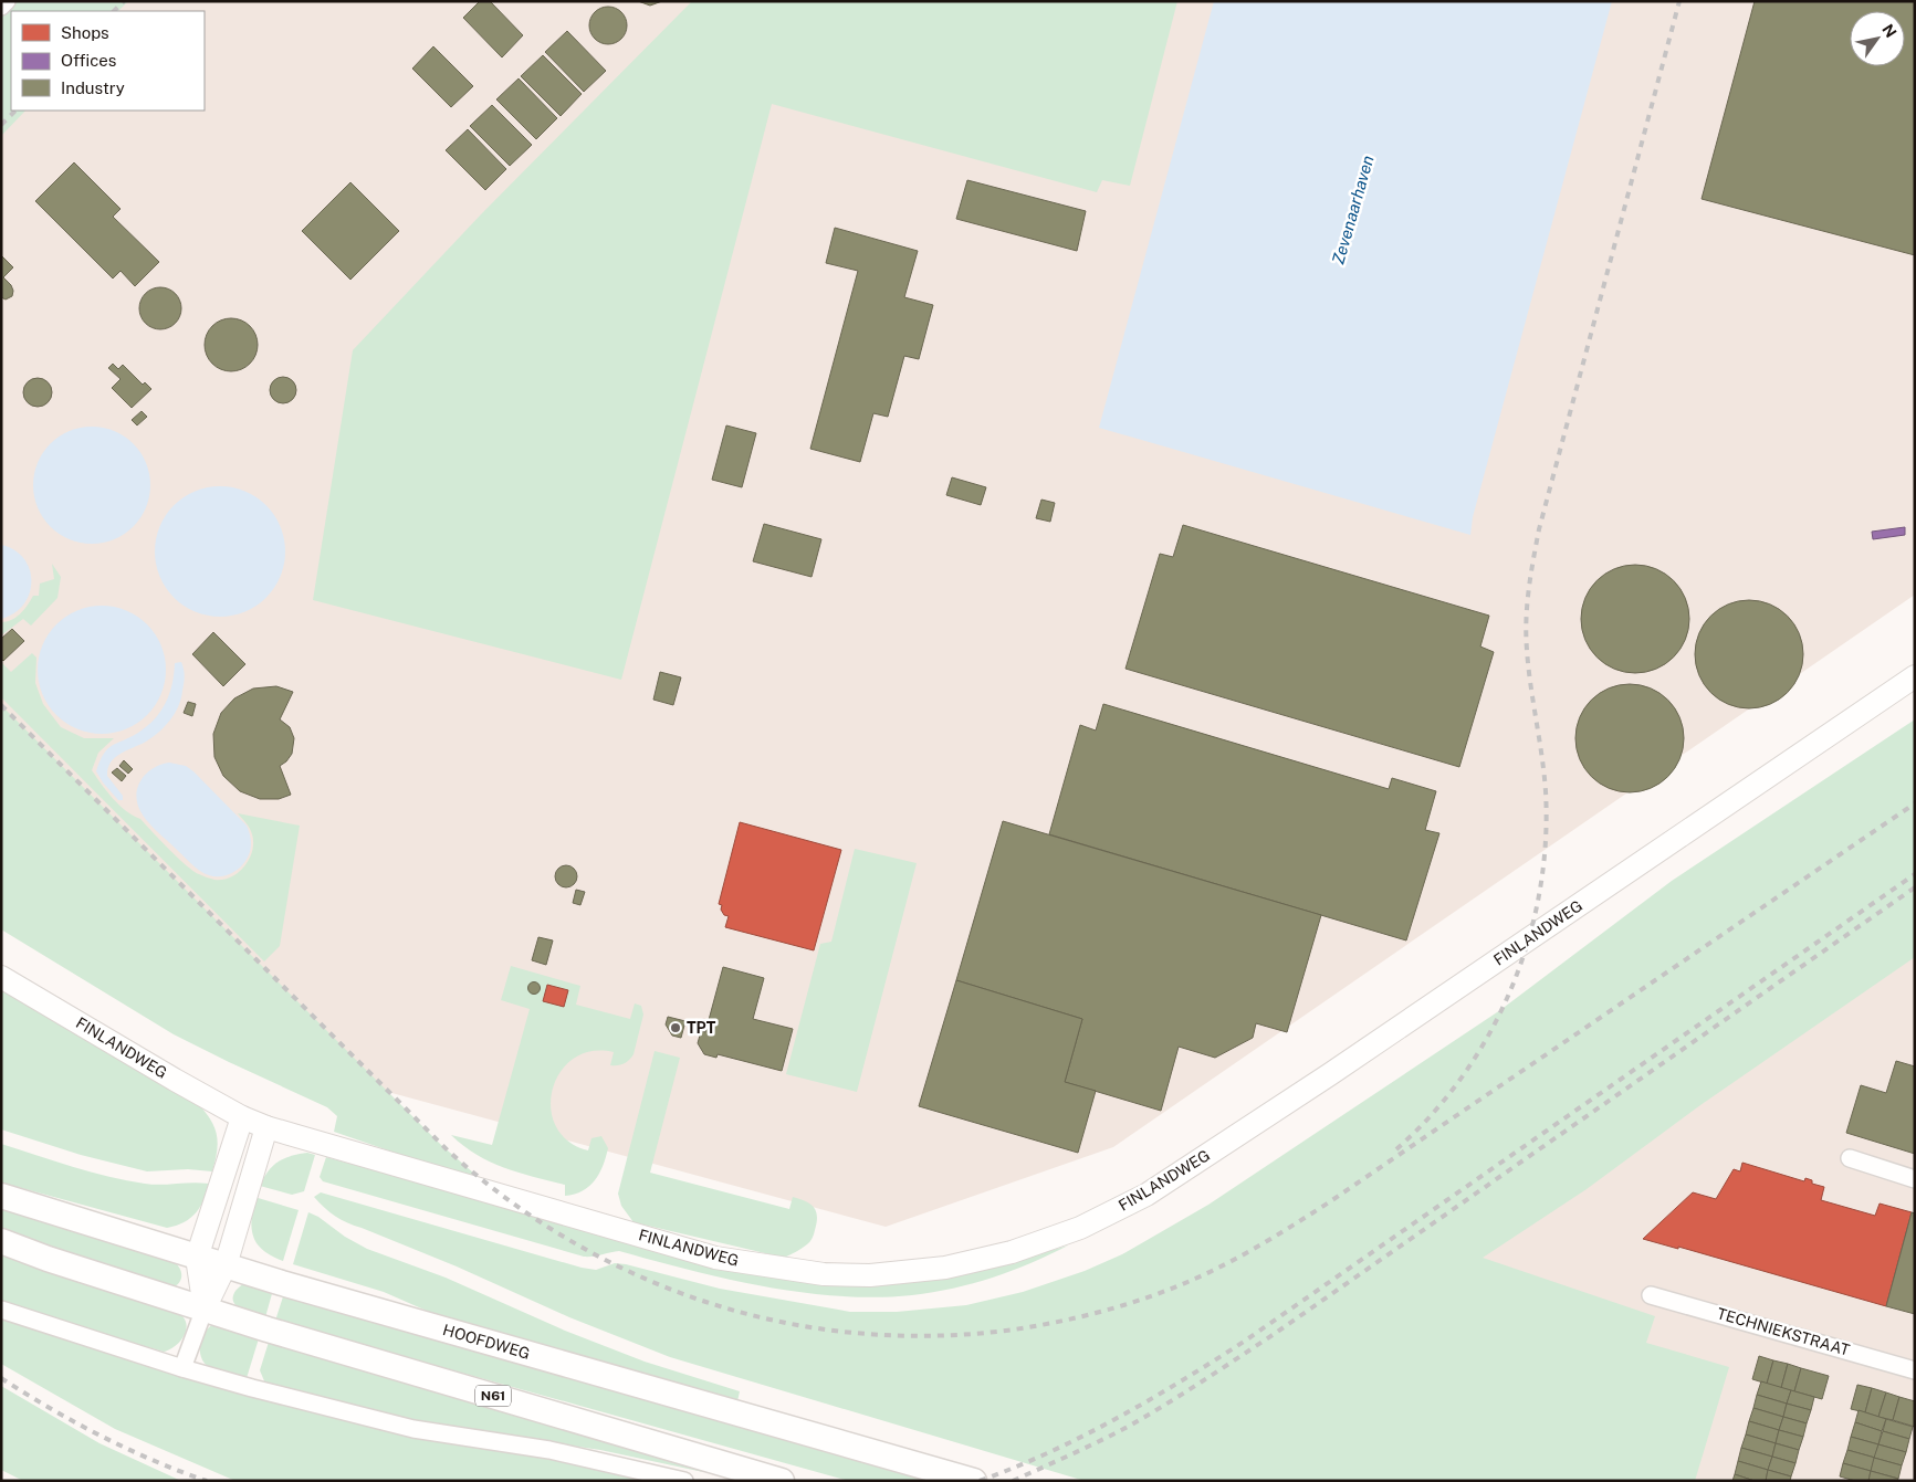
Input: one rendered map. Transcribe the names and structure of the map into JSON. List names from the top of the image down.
{
  "streets": {
    "main road": ["HOOFDWEG", "N61"],
    "street": ["FINLANDWEG", "TECHNIEKSTRAAT"]
  },
  "water": ["Zevenaarhaven"],
  "places": ["TPT"],
  "legend": ["Shops", "Offices", "Industry"],
  "north": "top right"
}
